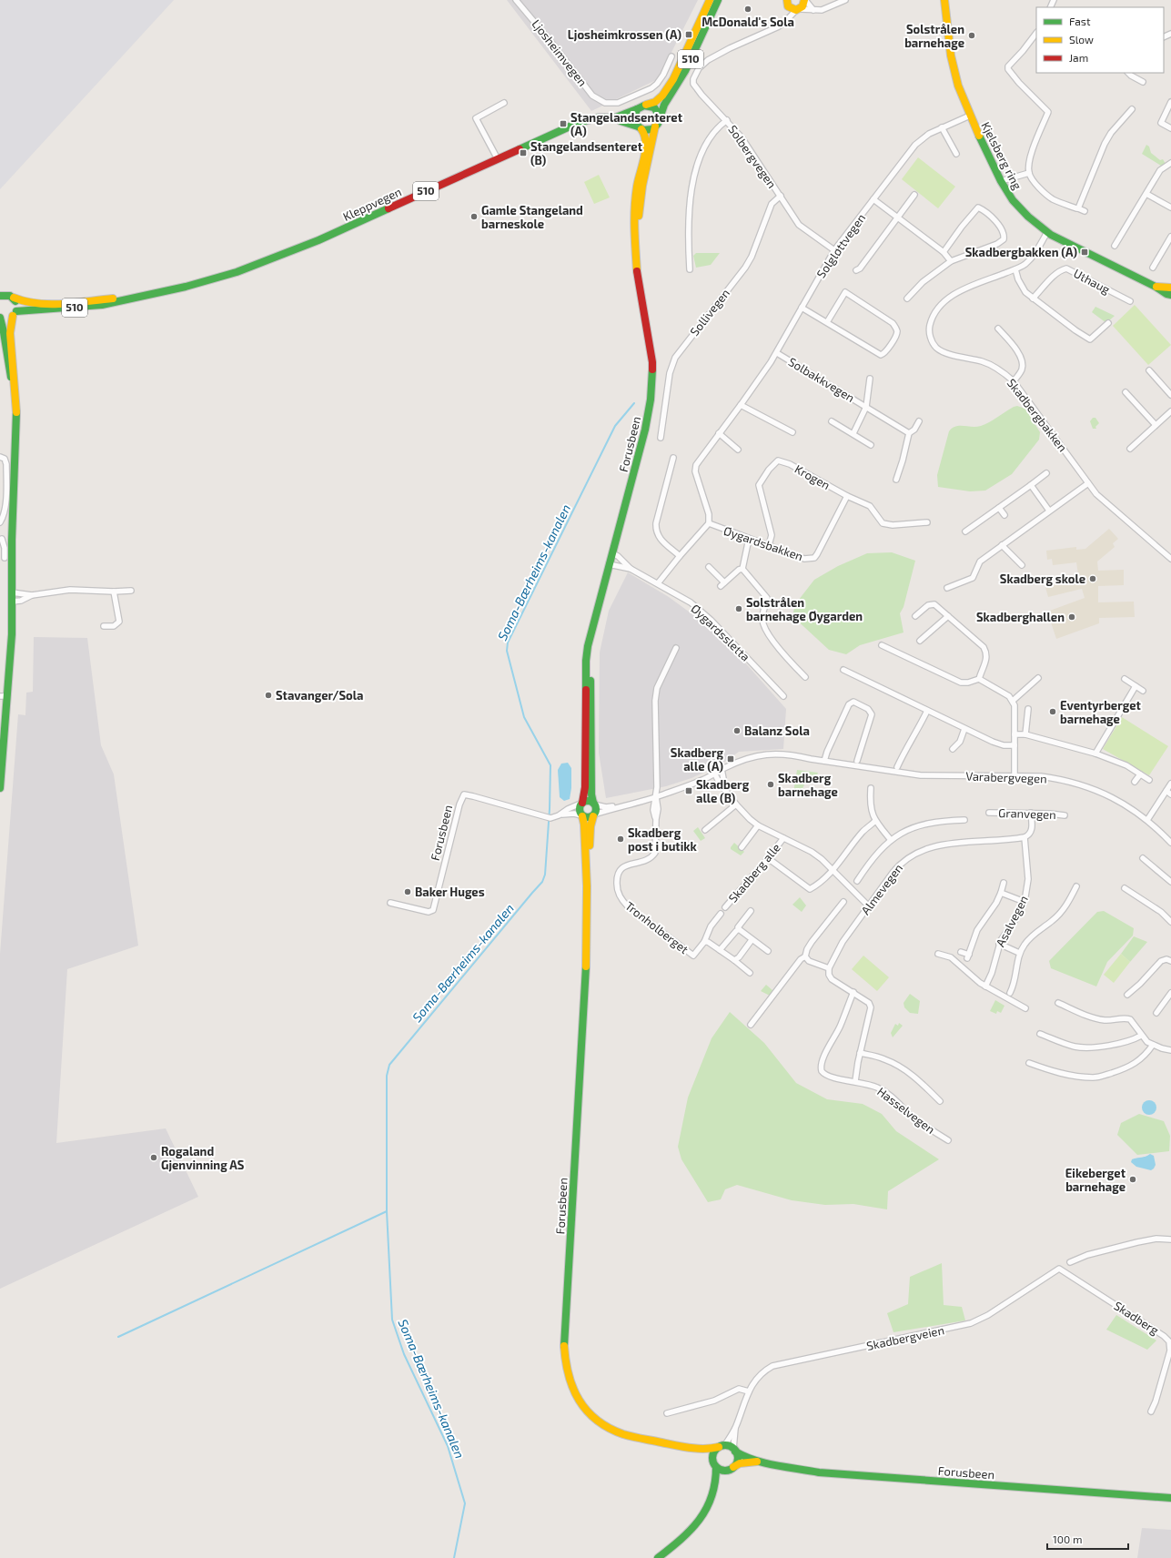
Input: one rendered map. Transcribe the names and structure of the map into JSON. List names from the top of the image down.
{
  "streets": {
    "main road": [
      "510",
      "Kjelsberg ring",
      "Kleppvegen",
      "Forusbeen"
    ],
    "street": [
      "Ljosheimvegen",
      "Solbergvegen",
      "Solgløttvegen",
      "Uthaug",
      "Sollivegen",
      "Solbakkvegen",
      "Skadbergbakken",
      "Krogen",
      "Øygardsbakken",
      "Øygardssletta",
      "Varabergvegen",
      "Granvegen",
      "Skadberg alle",
      "Almevegen",
      "Asalvegen",
      "Tronholberget",
      "Hasselvegen",
      "Skadberg",
      "Skadbergveien"
    ]
  },
  "crossings": [
    ["510", "Kleppvegen"],
    ["510", "Forusbeen"],
    ["Kjelsberg ring", "Solgløttvegen"],
    ["Kjelsberg ring", "Skadbergbakken"],
    ["Solbergvegen", "Solgløttvegen"],
    ["Solbergvegen", "Sollivegen"],
    ["Kleppvegen", "Forusbeen"],
    ["Solgløttvegen", "Solbakkvegen"],
    ["Solgløttvegen", "Øygardsbakken"],
    ["Forusbeen", "Øygardssletta"],
    ["Forusbeen", "Skadbergveien"],
    ["Krogen", "Øygardsbakken"],
    ["Varabergvegen", "Skadberg alle"],
    ["Varabergvegen", "Tronholberget"],
    ["Skadberg alle", "Almevegen"],
    ["Almevegen", "Asalvegen"],
    ["Skadberg", "Skadbergveien"]
  ],
  "water": ["Soma-Bærheims-kanalen"],
  "places": {
    "other": [
      "McDonald's Sola",
      "Solstrålen barnehage",
      "Gamle Stangeland barneskole",
      "Skadberg skole",
      "Solstrålen barnehage Øygarden",
      "Skadberghallen",
      "Stavanger/Sola",
      "Eventyrberget barnehage",
      "Balanz Sola",
      "Skadberg barnehage",
      "Skadberg post i butikk",
      "Baker Huges",
      "Rogaland Gjenvinning AS",
      "Eikeberget barnehage"
    ],
    "transit": [
      "Ljosheimkrossen (A)",
      "Stangelandsenteret (A)",
      "Stangelandsenteret (B)",
      "Skadbergbakken (A)",
      "Skadberg alle (A)",
      "Skadberg alle (B)"
    ]
  },
  "legend": ["Fast", "Slow", "Jam"],
  "scale_bar": "100 m"
}
